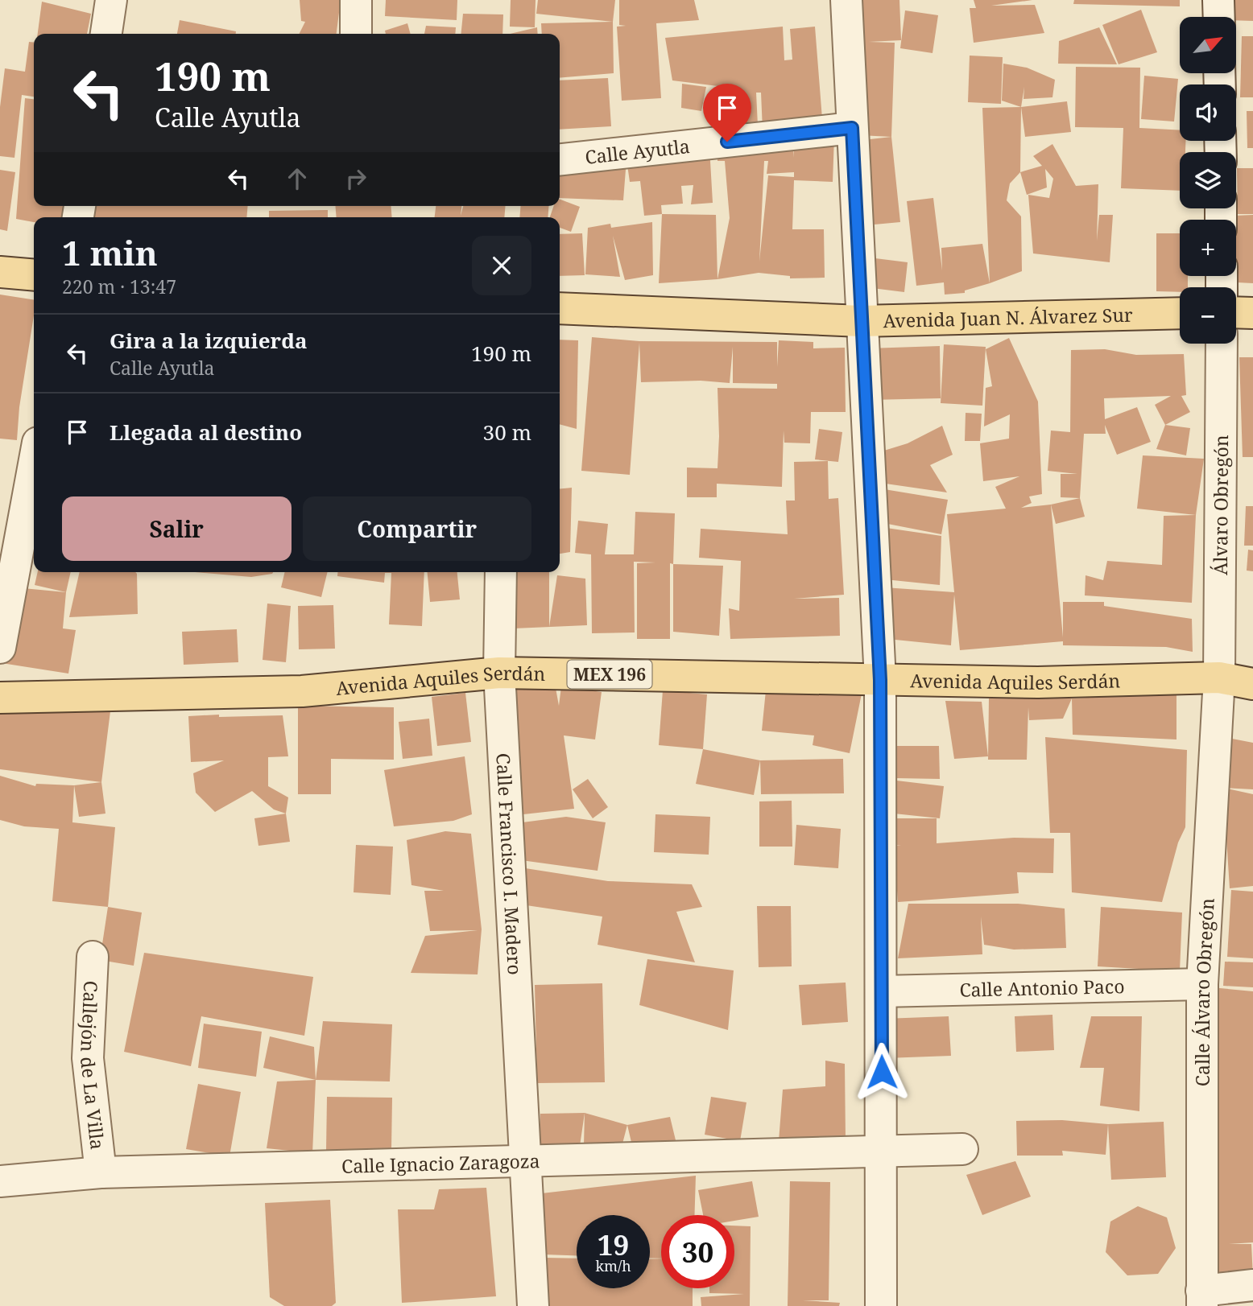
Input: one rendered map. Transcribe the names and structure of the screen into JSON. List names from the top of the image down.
{
  "streets": {
    "main road": ["Avenida Juan N. Álvarez Sur", "MEX 196", "Avenida Aquiles Serdán"],
    "street": [
      "Calle Ayutla",
      "Álvaro Obregón",
      "Calle Francisco I. Madero",
      "Calle Antonio Paco",
      "Calle Álvaro Obregón",
      "Callejón de La Villa",
      "Calle Ignacio Zaragoza"
    ]
  },
  "crossings": [
    ["Álvaro Obregón", "MEX 196"],
    ["Álvaro Obregón", "Avenida Aquiles Serdán"],
    ["Álvaro Obregón", "Calle Álvaro Obregón"],
    ["MEX 196", "Avenida Aquiles Serdán"],
    ["MEX 196", "Calle Álvaro Obregón"],
    ["Avenida Aquiles Serdán", "Calle Francisco I. Madero"],
    ["Avenida Aquiles Serdán", "Calle Álvaro Obregón"],
    ["Calle Francisco I. Madero", "Calle Ignacio Zaragoza"],
    ["Calle Antonio Paco", "Calle Álvaro Obregón"],
    ["Callejón de La Villa", "Calle Ignacio Zaragoza"]
  ],
  "north": "top right",
  "page": {
    "map_buttons": ["+", "−"],
    "turn": ["190 m", "Calle Ayutla"],
    "heading": ["1 min", "220 m · 13:47"],
    "list": [
      {
        "name": "Gira a la izquierda",
        "note": "Calle Ayutla",
        "value": "190 m"
      },
      {
        "name": "Llegada al destino",
        "value": "30 m"
      }
    ],
    "buttons": ["Salir", "Compartir"],
    "speed": "19 km/h",
    "limit": "30"
  }
}
